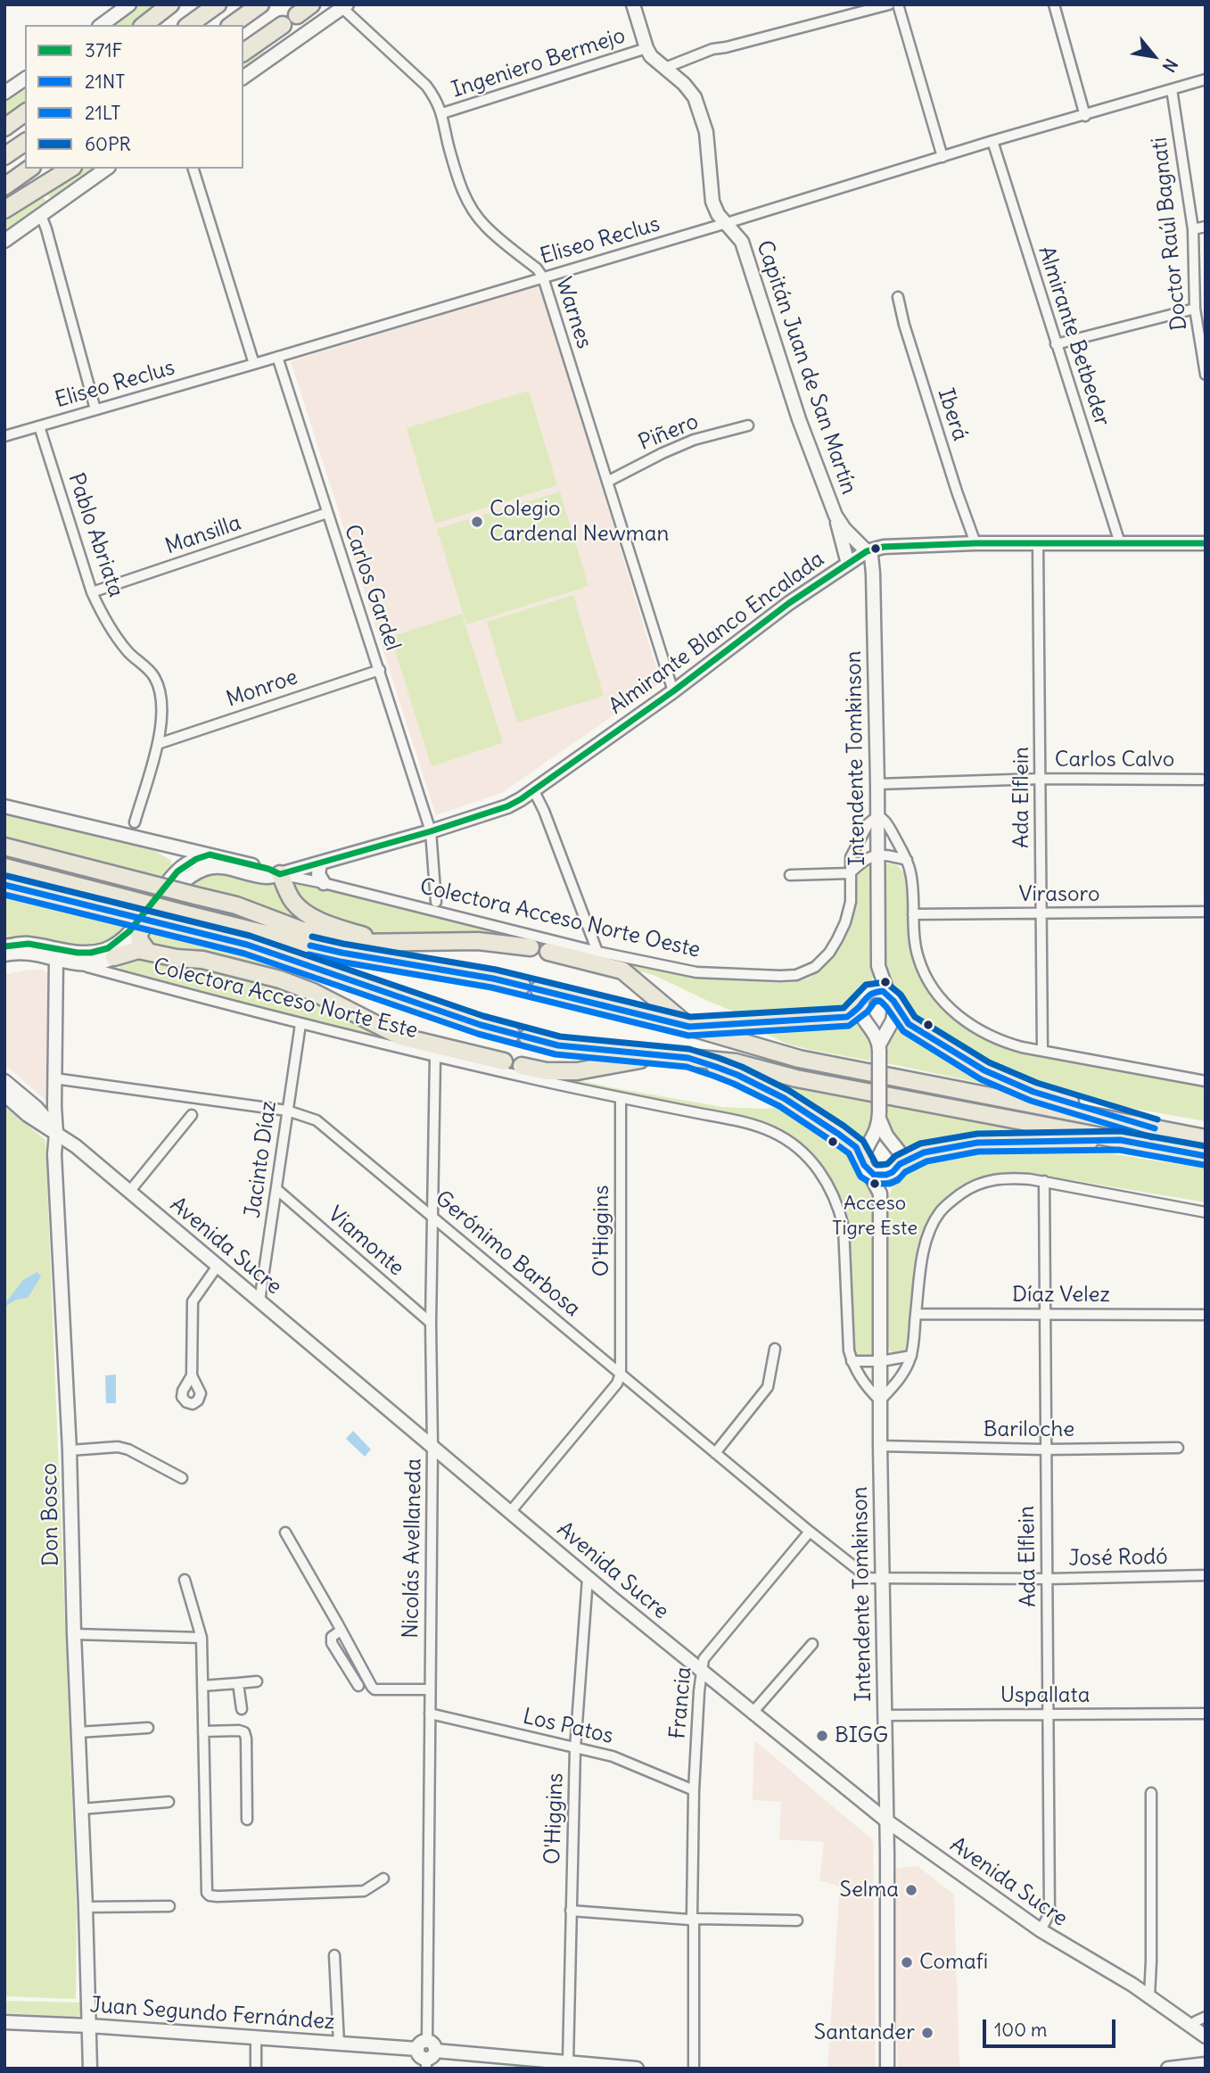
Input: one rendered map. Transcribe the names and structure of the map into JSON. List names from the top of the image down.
{
  "streets": {
    "street": [
      "Ingeniero Bermejo",
      "Doctor Raúl Bagnati",
      "Eliseo Reclus",
      "Warnes",
      "Almirante Betbeder",
      "Capitán Juan de San Martín",
      "Iberá",
      "Piñero",
      "Pablo Abriata",
      "Mansilla",
      "Carlos Gardel",
      "Almirante Blanco Encalada",
      "Monroe",
      "Intendente Tomkinson",
      "Carlos Calvo",
      "Ada Elflein",
      "Virasoro",
      "Colectora Acceso Norte Oeste",
      "Colectora Acceso Norte Este",
      "Jacinto Díaz",
      "O'Higgins",
      "Viamonte",
      "Avenida Sucre",
      "Gerónimo Barbosa",
      "Díaz Velez",
      "Bariloche",
      "Don Bosco",
      "Nicolás Avellaneda",
      "José Rodó",
      "Uspallata",
      "Francia",
      "Los Patos",
      "Juan Segundo Fernández"
    ]
  },
  "crossings": [
    ["Ingeniero Bermejo", "Warnes"],
    ["Ingeniero Bermejo", "Capitán Juan de San Martín"],
    ["Doctor Raúl Bagnati", "Eliseo Reclus"],
    ["Eliseo Reclus", "Warnes"],
    ["Eliseo Reclus", "Almirante Betbeder"],
    ["Eliseo Reclus", "Capitán Juan de San Martín"],
    ["Eliseo Reclus", "Pablo Abriata"],
    ["Eliseo Reclus", "Carlos Gardel"],
    ["Warnes", "Piñero"],
    ["Warnes", "Almirante Blanco Encalada"],
    ["Almirante Betbeder", "Almirante Blanco Encalada"],
    ["Capitán Juan de San Martín", "Almirante Blanco Encalada"],
    ["Capitán Juan de San Martín", "Intendente Tomkinson"],
    ["Iberá", "Almirante Blanco Encalada"],
    ["Pablo Abriata", "Mansilla"],
    ["Pablo Abriata", "Monroe"],
    ["Mansilla", "Carlos Gardel"],
    ["Carlos Gardel", "Almirante Blanco Encalada"],
    ["Carlos Gardel", "Monroe"],
    ["Almirante Blanco Encalada", "Intendente Tomkinson"],
    ["Almirante Blanco Encalada", "Ada Elflein"],
    ["Almirante Blanco Encalada", "Colectora Acceso Norte Oeste"],
    ["Almirante Blanco Encalada", "Colectora Acceso Norte Este"],
    ["Almirante Blanco Encalada", "Don Bosco"],
    ["Intendente Tomkinson", "Carlos Calvo"],
    ["Intendente Tomkinson", "Colectora Acceso Norte Oeste"],
    ["Intendente Tomkinson", "Colectora Acceso Norte Este"],
    ["Intendente Tomkinson", "Avenida Sucre"],
    ["Intendente Tomkinson", "Gerónimo Barbosa"],
    ["Intendente Tomkinson", "Bariloche"],
    ["Intendente Tomkinson", "José Rodó"],
    ["Intendente Tomkinson", "Uspallata"],
    ["Carlos Calvo", "Ada Elflein"],
    ["Ada Elflein", "Virasoro"],
    ["Ada Elflein", "Avenida Sucre"],
    ["Ada Elflein", "Díaz Velez"],
    ["Ada Elflein", "Bariloche"],
    ["Ada Elflein", "José Rodó"],
    ["Ada Elflein", "Uspallata"],
    ["Colectora Acceso Norte Este", "Jacinto Díaz"],
    ["Colectora Acceso Norte Este", "O'Higgins"],
    ["Colectora Acceso Norte Este", "Nicolás Avellaneda"],
    ["Jacinto Díaz", "Viamonte"],
    ["Jacinto Díaz", "Avenida Sucre"],
    ["Jacinto Díaz", "Gerónimo Barbosa"],
    ["O'Higgins", "Avenida Sucre"],
    ["O'Higgins", "Gerónimo Barbosa"],
    ["O'Higgins", "Los Patos"],
    ["O'Higgins", "Juan Segundo Fernández"],
    ["Viamonte", "Nicolás Avellaneda"],
    ["Avenida Sucre", "Don Bosco"],
    ["Avenida Sucre", "Nicolás Avellaneda"],
    ["Avenida Sucre", "Francia"],
    ["Gerónimo Barbosa", "Don Bosco"],
    ["Gerónimo Barbosa", "Nicolás Avellaneda"],
    ["Gerónimo Barbosa", "José Rodó"],
    ["Gerónimo Barbosa", "Francia"],
    ["Don Bosco", "Juan Segundo Fernández"],
    ["Nicolás Avellaneda", "Los Patos"],
    ["Nicolás Avellaneda", "Juan Segundo Fernández"],
    ["Francia", "Los Patos"]
  ],
  "places": [
    "Colegio Cardenal Newman",
    "Acceso Tigre Este",
    "BIGG",
    "Selma",
    "Comafi",
    "Santander"
  ],
  "lines": [
    "transit line 371F",
    "transit line 60PR",
    "transit line 21NT",
    "transit line 21LT"
  ],
  "legend": [
    "371F",
    "21NT",
    "21LT",
    "60PR"
  ],
  "scale_bar": "100 m",
  "north": "bottom right"
}
